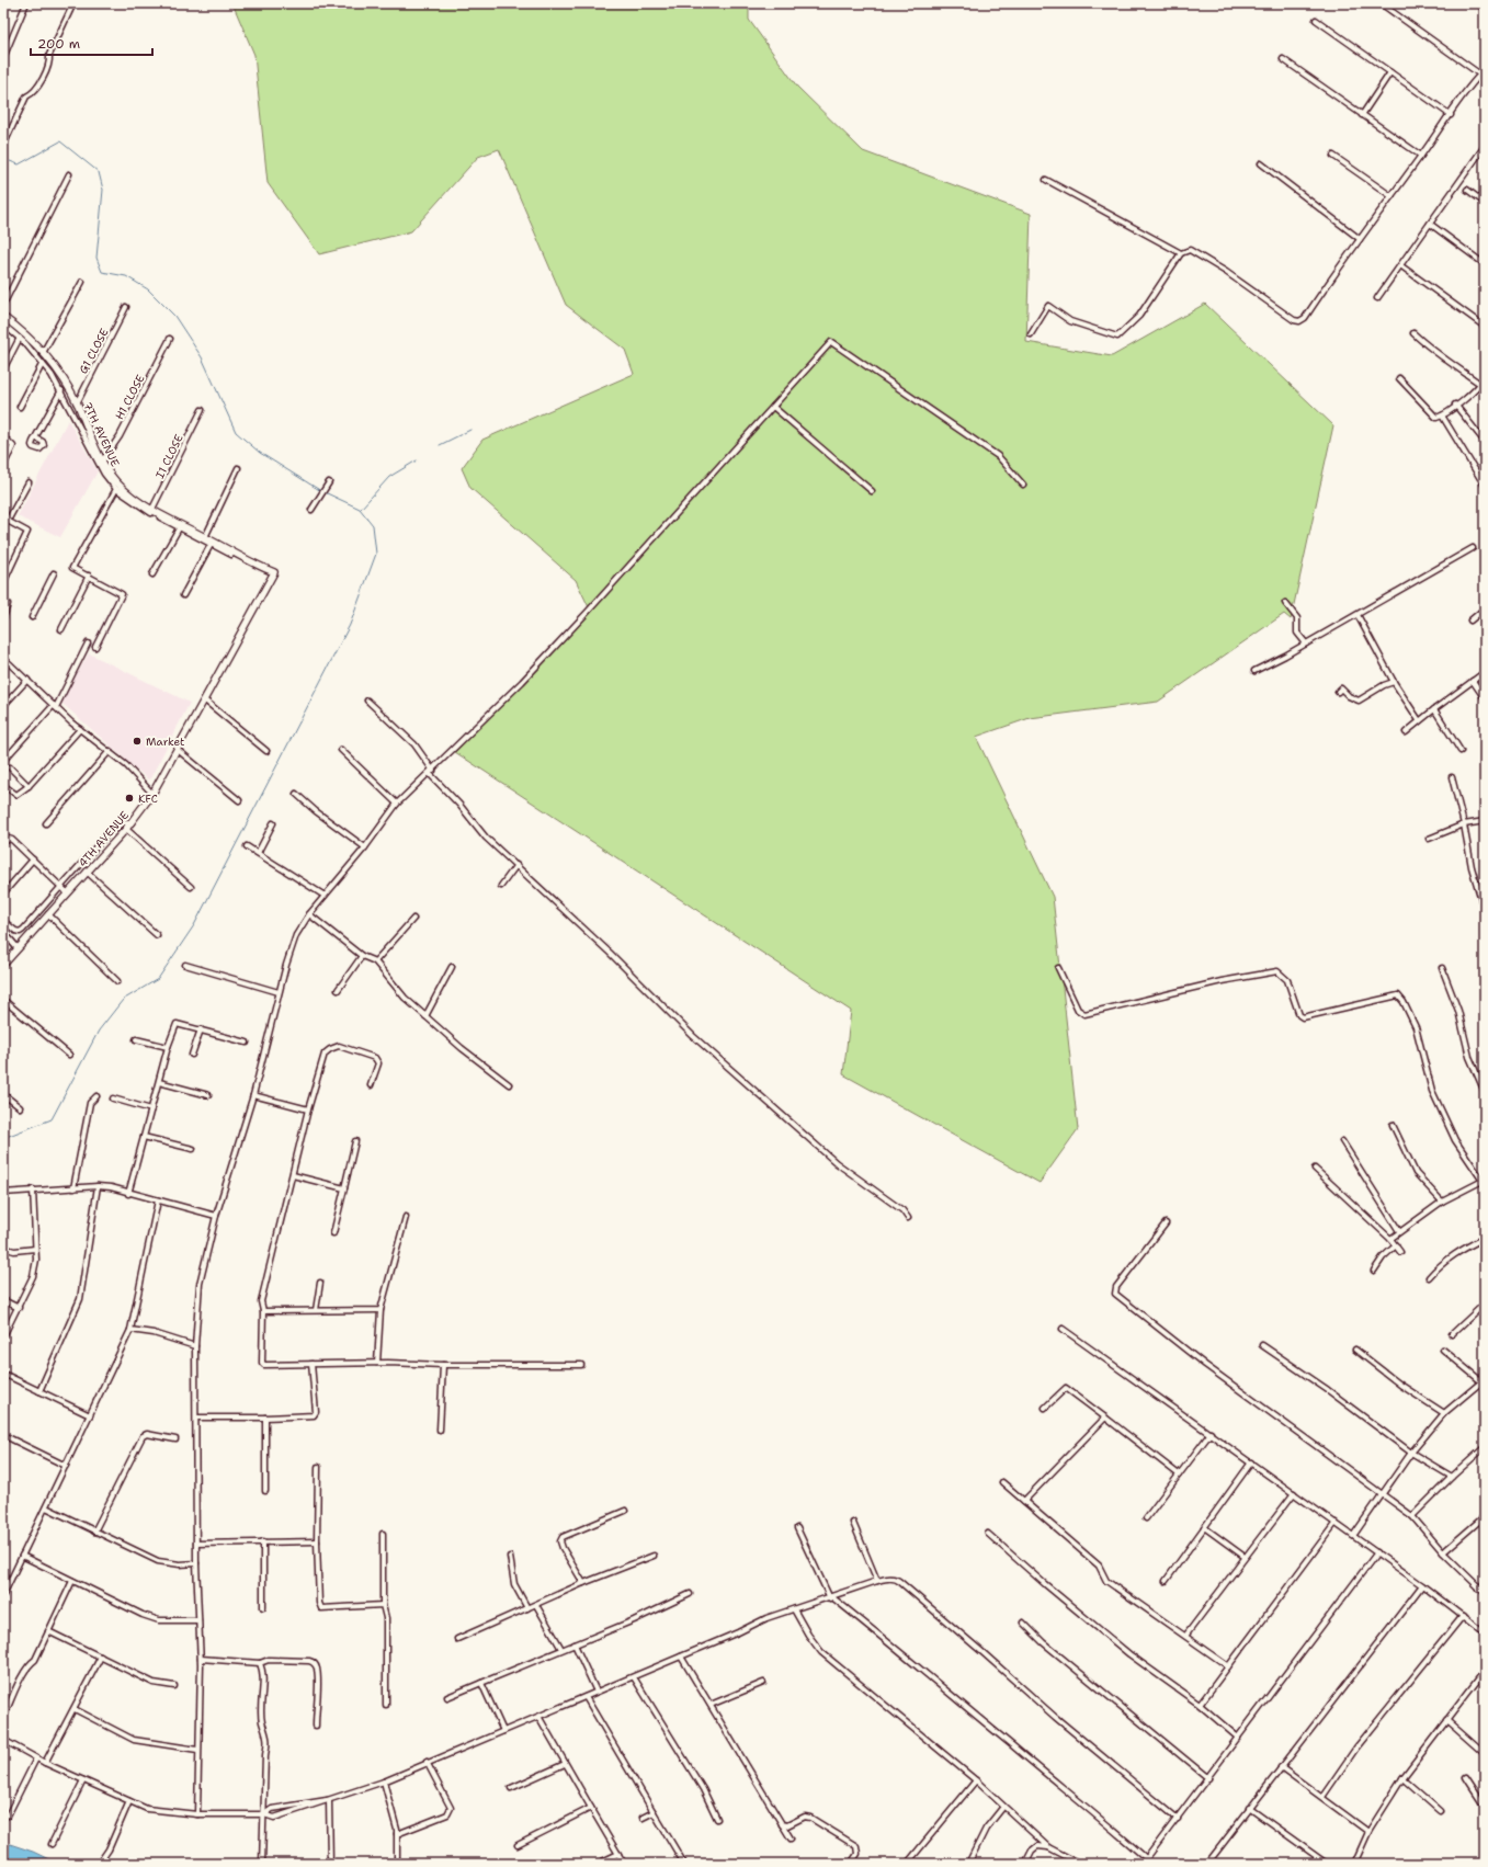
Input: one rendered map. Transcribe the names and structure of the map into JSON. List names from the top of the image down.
{
  "streets": {
    "main road": ["7TH AVENUE", "4TH AVENUE"],
    "street": ["G1 CLOSE", "H1 CLOSE", "I1 CLOSE"]
  },
  "crossings": [
    ["G1 CLOSE", "7TH AVENUE"],
    ["H1 CLOSE", "7TH AVENUE"],
    ["7TH AVENUE", "I1 CLOSE"],
    ["7TH AVENUE", "4TH AVENUE"]
  ],
  "places": ["Market", "KFC"],
  "scale_bar": "200 m"
}
